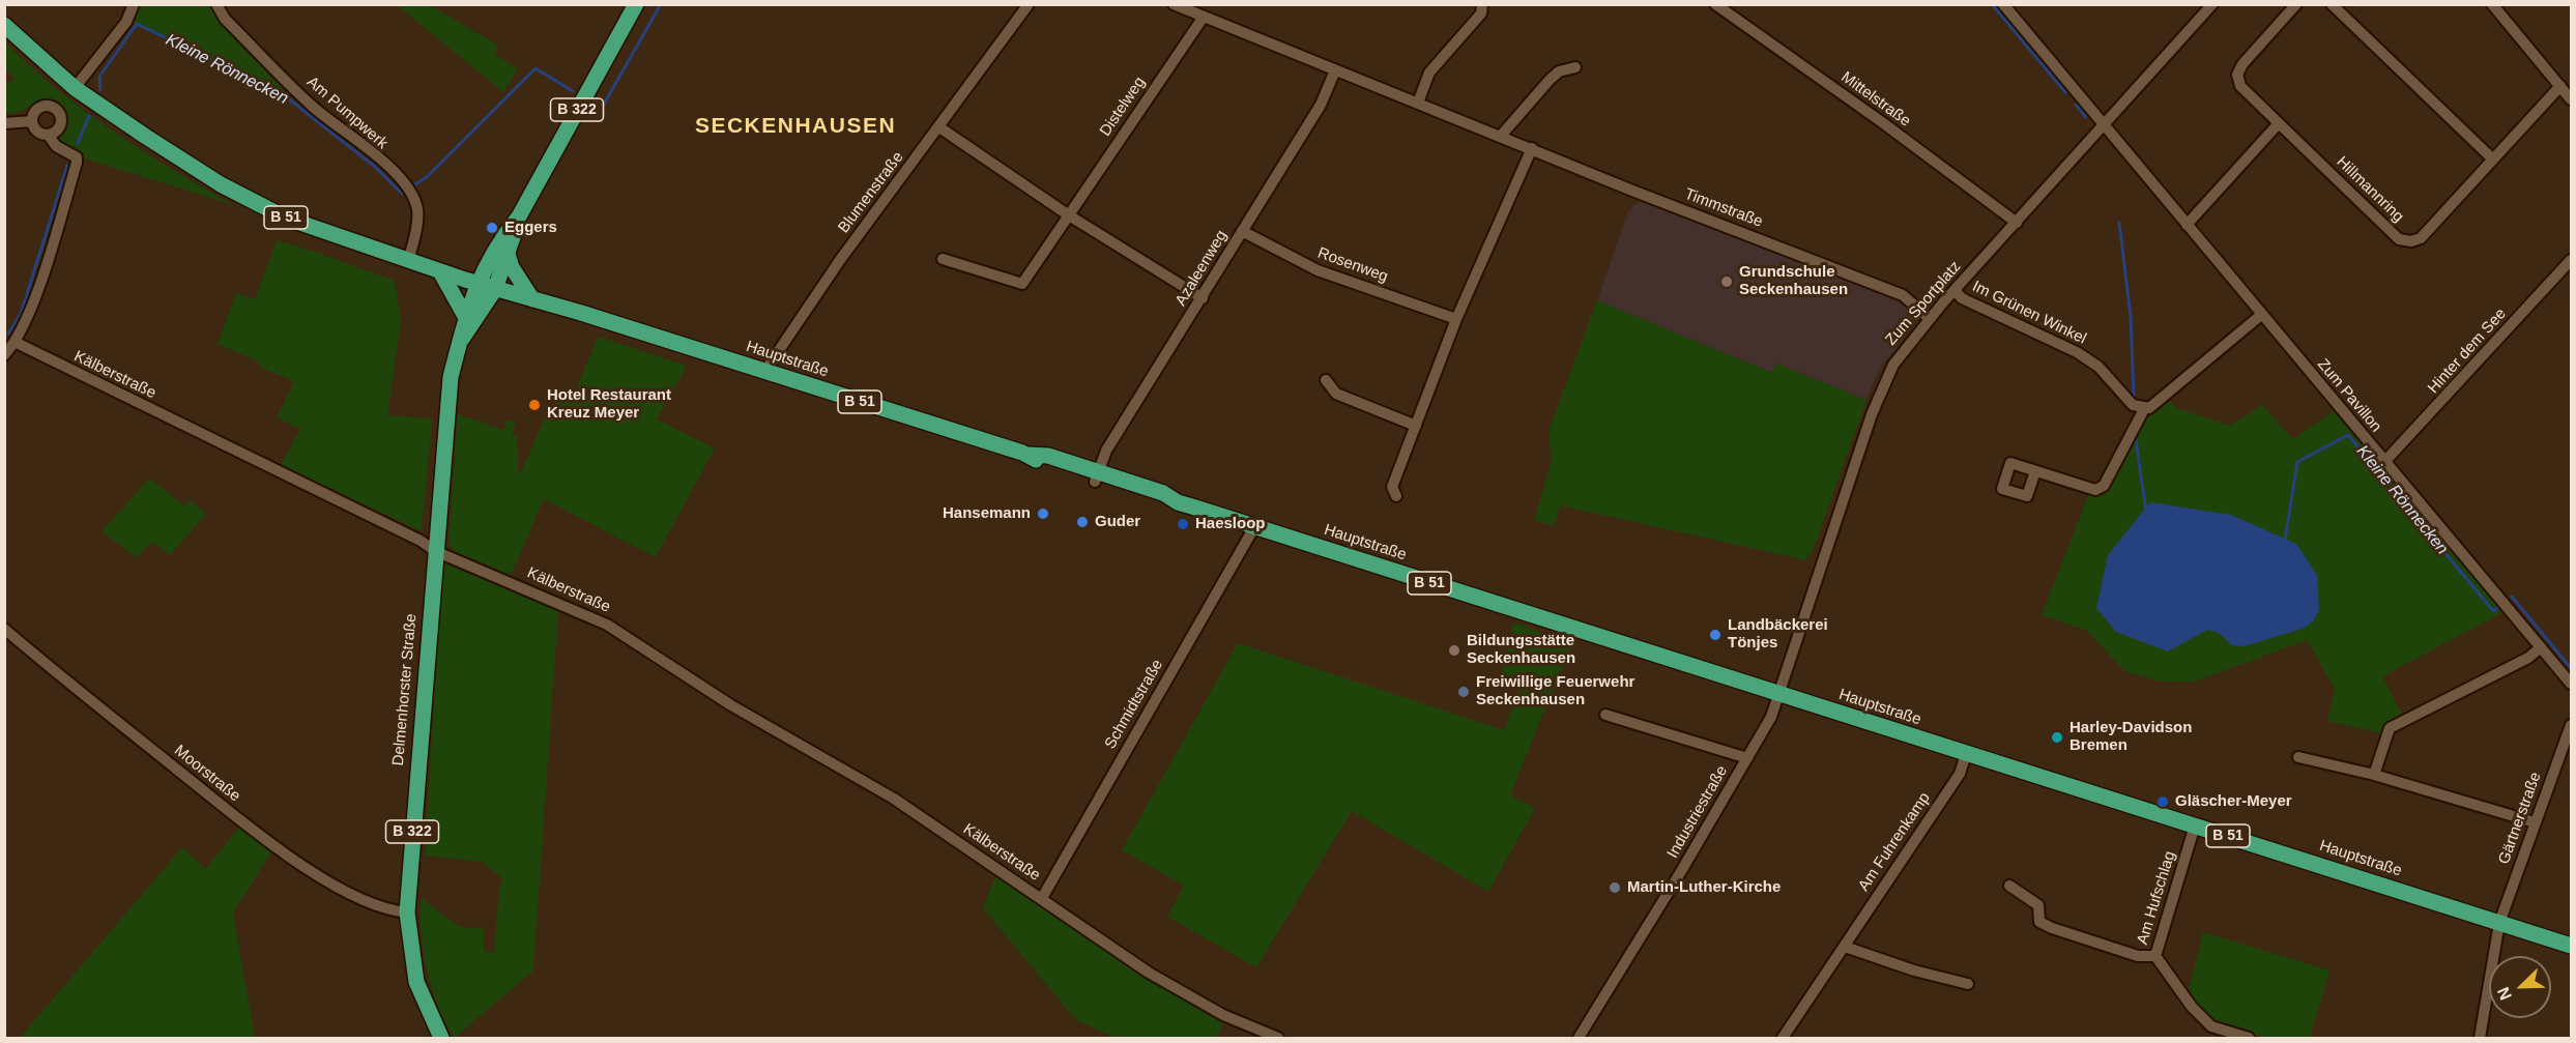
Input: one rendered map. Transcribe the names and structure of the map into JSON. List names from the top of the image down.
{
  "streets": {
    "main road": [
      "B 322",
      "B 51",
      "Hauptstraße",
      "Delmenhorster Straße"
    ],
    "street": [
      "Mittelstraße",
      "Distelweg",
      "Am Pumpwerk",
      "Hillmannring",
      "Blumenstraße",
      "Timmstraße",
      "Rosenweg",
      "Azaleenweg",
      "Zum Sportplatz",
      "Im Grünen Winkel",
      "Hinter dem See",
      "Kälberstraße",
      "Zum Pavillon",
      "Schmidtstraße",
      "Moorstraße",
      "Industriestraße",
      "Gärtnerstraße",
      "Am Fuhrenkamp",
      "Am Hufschlag"
    ]
  },
  "crossings": [
    ["Mittelstraße", "Zum Sportplatz"],
    ["Distelweg", "Timmstraße"],
    ["Am Pumpwerk", "B 51"],
    ["Blumenstraße", "Hauptstraße"],
    ["Timmstraße", "Azaleenweg"],
    ["Timmstraße", "Zum Sportplatz"],
    ["B 51", "Hauptstraße"],
    ["B 51", "Delmenhorster Straße"],
    ["Rosenweg", "Azaleenweg"],
    ["Azaleenweg", "Hauptstraße"],
    ["Zum Sportplatz", "Im Grünen Winkel"],
    ["Zum Sportplatz", "Hauptstraße"],
    ["Zum Sportplatz", "Zum Pavillon"],
    ["Zum Sportplatz", "Industriestraße"],
    ["Hinter dem See", "Zum Pavillon"],
    ["Hauptstraße", "Schmidtstraße"],
    ["Hauptstraße", "Industriestraße"],
    ["Hauptstraße", "Gärtnerstraße"],
    ["Hauptstraße", "Am Fuhrenkamp"],
    ["Hauptstraße", "Am Hufschlag"],
    ["Kälberstraße", "Delmenhorster Straße"],
    ["Kälberstraße", "Schmidtstraße"],
    ["Delmenhorster Straße", "Moorstraße"]
  ],
  "districts": ["SECKENHAUSEN"],
  "water": ["Kleine Rönnecken"],
  "places": [
    "Eggers",
    "Grundschule Seckenhausen",
    "Hotel Restaurant Kreuz Meyer",
    "Hansemann",
    "Guder",
    "Haesloop",
    "Landbäckerei Tönjes",
    "Bildungsstätte Seckenhausen",
    "Freiwillige Feuerwehr Seckenhausen",
    "Harley-Davidson Bremen",
    "Gläscher-Meyer",
    "Martin-Luther-Kirche"
  ],
  "north": "bottom left"
}
